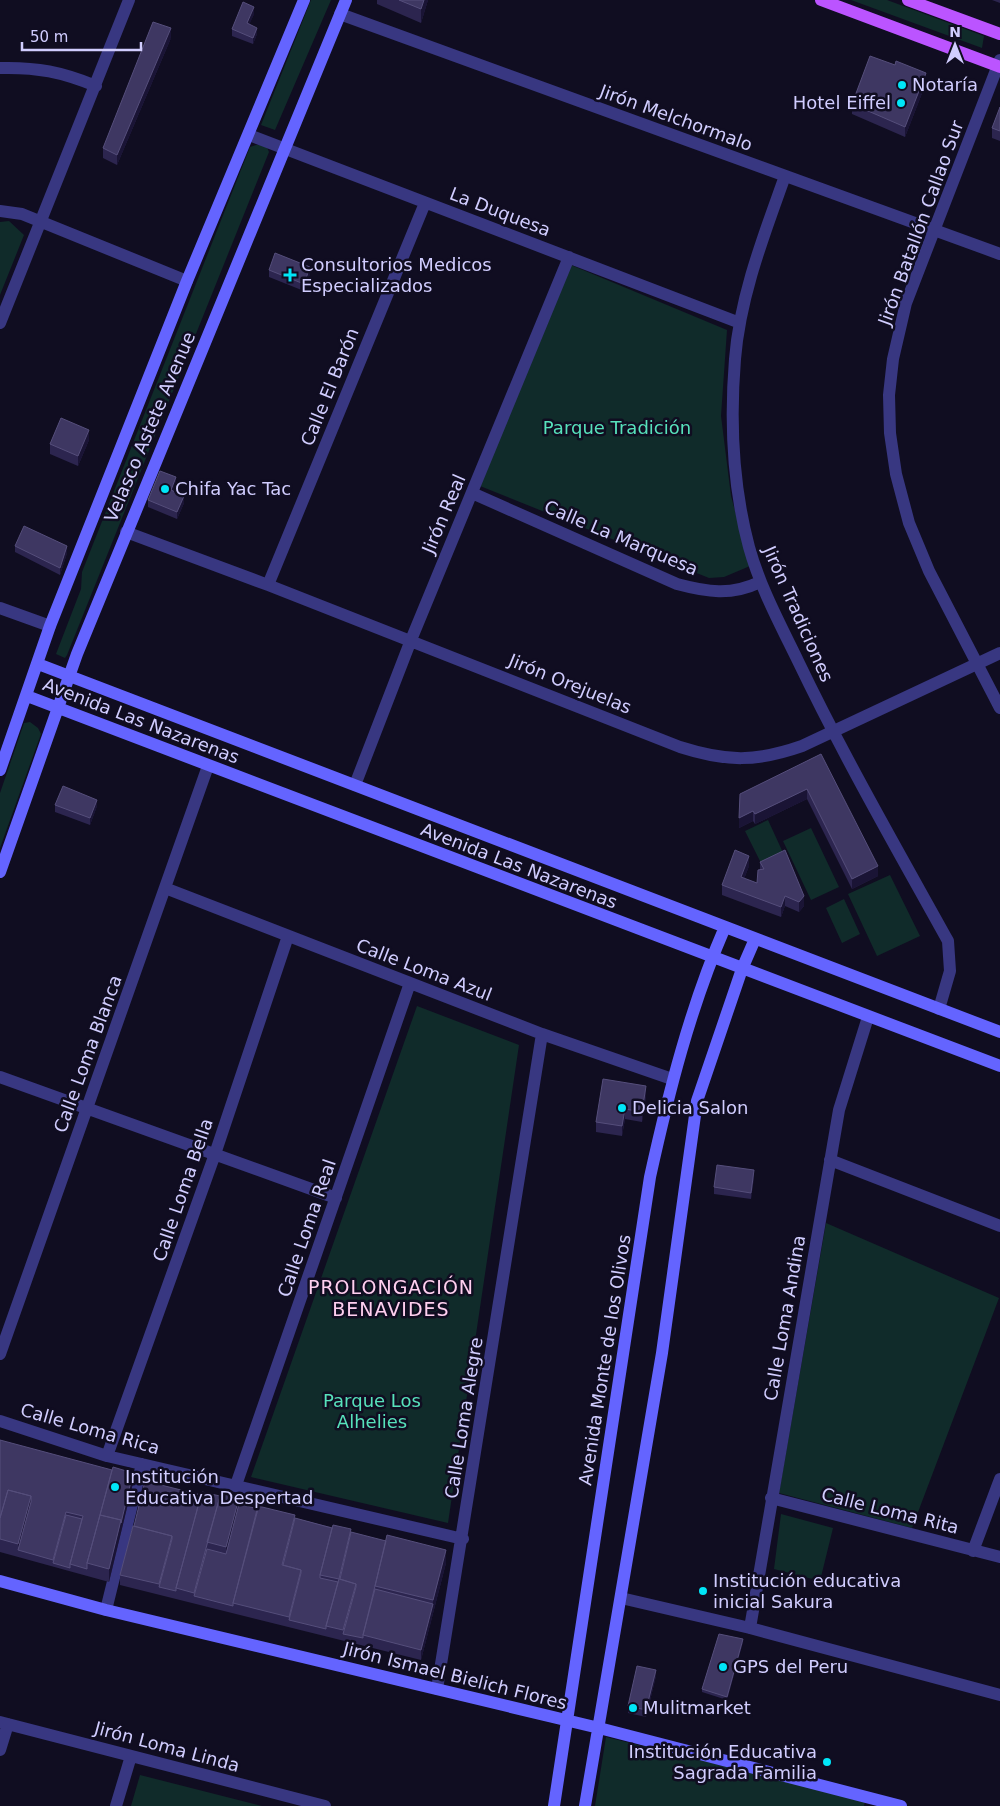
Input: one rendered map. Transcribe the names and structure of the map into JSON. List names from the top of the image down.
{
  "streets": {
    "street": [
      "Jirón Melchormalo",
      "La Duquesa",
      "Jirón Batallón Callao Sur",
      "Calle El Barón",
      "Velasco Astete Avenue",
      "Jirón Real",
      "Calle La Marquesa",
      "Jirón Tradiciones",
      "Jirón Orejuelas",
      "Avenida Las Nazarenas",
      "Calle Loma Azul",
      "Calle Loma Blanca",
      "Calle Loma Bella",
      "Calle Loma Real",
      "Calle Loma Andina",
      "Avenida Monte de los Olivos",
      "Calle Loma Alegre",
      "Calle Loma Rica",
      "Calle Loma Rita",
      "Jirón Ismael Bielich Flores",
      "Jirón Loma Linda"
    ]
  },
  "crossings": [
    ["Jirón Melchormalo", "Jirón Batallón Callao Sur"],
    ["Jirón Melchormalo", "Velasco Astete Avenue"],
    ["Jirón Melchormalo", "Jirón Tradiciones"],
    ["La Duquesa", "Calle El Barón"],
    ["La Duquesa", "Velasco Astete Avenue"],
    ["La Duquesa", "Jirón Real"],
    ["La Duquesa", "Jirón Tradiciones"],
    ["Jirón Batallón Callao Sur", "Jirón Orejuelas"],
    ["Calle El Barón", "Jirón Orejuelas"],
    ["Velasco Astete Avenue", "Jirón Orejuelas"],
    ["Velasco Astete Avenue", "Avenida Las Nazarenas"],
    ["Jirón Real", "Calle La Marquesa"],
    ["Jirón Real", "Jirón Orejuelas"],
    ["Jirón Real", "Avenida Las Nazarenas"],
    ["Calle La Marquesa", "Jirón Tradiciones"],
    ["Jirón Tradiciones", "Jirón Orejuelas"],
    ["Jirón Tradiciones", "Avenida Las Nazarenas"],
    ["Avenida Las Nazarenas", "Calle Loma Blanca"],
    ["Avenida Las Nazarenas", "Calle Loma Andina"],
    ["Avenida Las Nazarenas", "Avenida Monte de los Olivos"],
    ["Calle Loma Azul", "Calle Loma Blanca"],
    ["Calle Loma Azul", "Calle Loma Bella"],
    ["Calle Loma Azul", "Calle Loma Real"],
    ["Calle Loma Azul", "Avenida Monte de los Olivos"],
    ["Calle Loma Azul", "Calle Loma Alegre"],
    ["Calle Loma Bella", "Calle Loma Rica"],
    ["Calle Loma Real", "Calle Loma Rica"],
    ["Calle Loma Andina", "Calle Loma Rita"],
    ["Avenida Monte de los Olivos", "Jirón Ismael Bielich Flores"],
    ["Calle Loma Alegre", "Calle Loma Rica"],
    ["Calle Loma Alegre", "Jirón Ismael Bielich Flores"]
  ],
  "districts": ["PROLONGACIÓN BENAVIDES"],
  "parks": ["Parque Tradición", "Parque Los Alhelies"],
  "places": {
    "other": [
      "Notaría",
      "Hotel Eiffel",
      "Chifa Yac Tac",
      "Delicia Salon",
      "Institución Educativa Despertad",
      "Institución educativa inicial Sakura",
      "GPS del Peru",
      "Mulitmarket",
      "Institución Educativa Sagrada Familia"
    ],
    "health": ["Consultorios Medicos Especializados"]
  },
  "scale_bar": "50 m",
  "north": "top"
}
